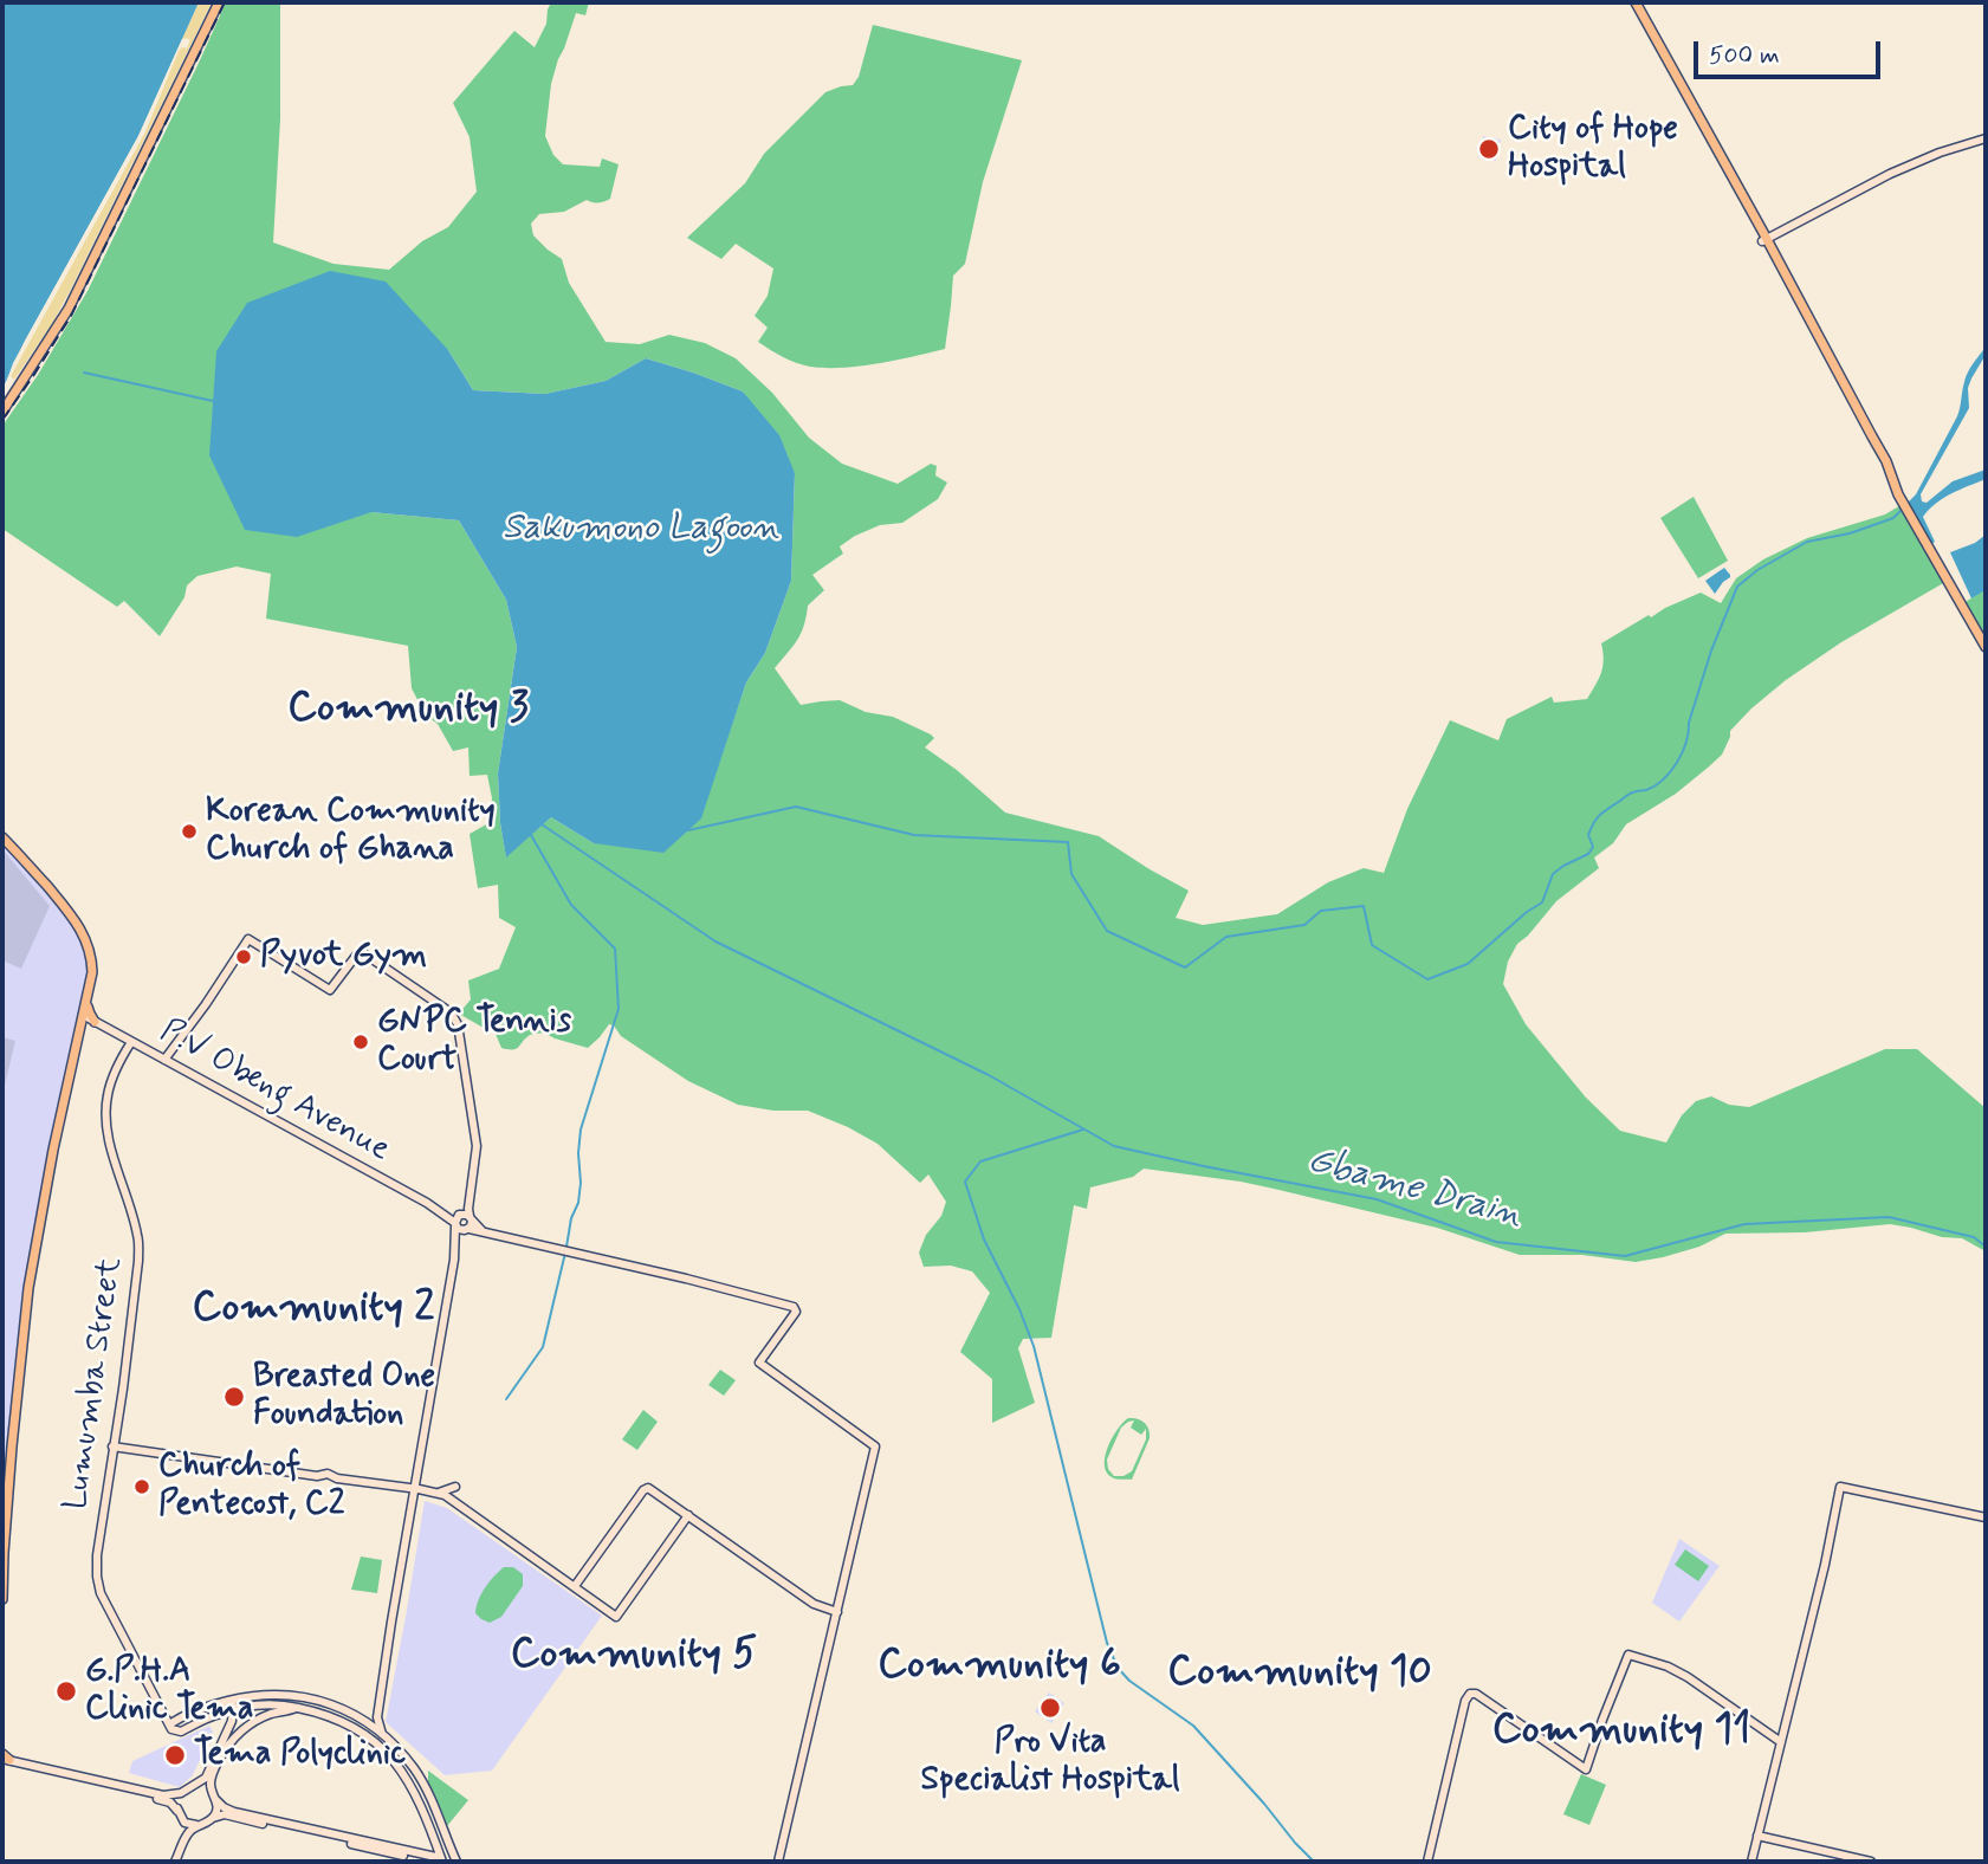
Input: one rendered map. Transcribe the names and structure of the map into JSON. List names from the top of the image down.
{
  "streets": {
    "street": ["P.V Obeng Avenue", "Lumumba Street"]
  },
  "crossings": [
    ["P.V Obeng Avenue", "Lumumba Street"]
  ],
  "districts": [
    "Community 3",
    "Community 2",
    "Community 5",
    "Community 6",
    "Community 10",
    "Community 11"
  ],
  "water": ["Sakumono Lagoon", "Gbame Drain"],
  "places": [
    "City of Hope Hospital",
    "Korean Community Church of Ghana",
    "Pyvot Gym",
    "GNPC Tennis Court",
    "Breasted One Foundation",
    "Church of Pentecost, C2",
    "G.P.H.A Clinic Tema",
    "Pro Vita Specialist Hospital",
    "Tema Polyclinic"
  ],
  "scale_bar": "500 m"
}
